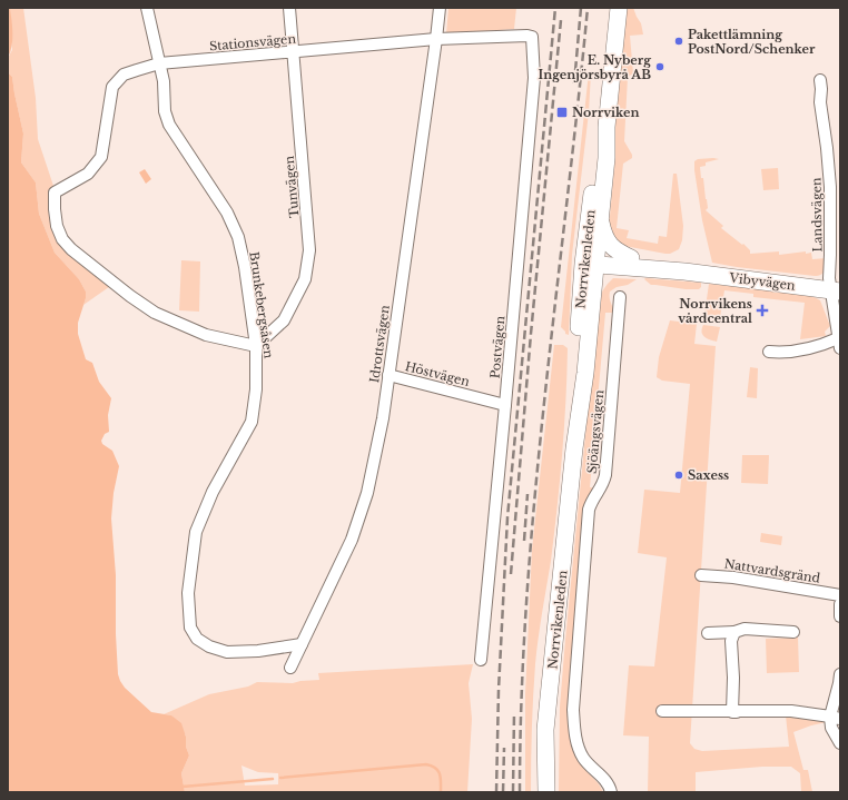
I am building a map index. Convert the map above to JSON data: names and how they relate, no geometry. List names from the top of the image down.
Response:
{
  "streets": {
    "main road": ["Norrvikenleden", "Vibyvägen"],
    "street": [
      "Stationsvägen",
      "Tunvägen",
      "Landsvägen",
      "Brunkebergsåsen",
      "Idrottsvägen",
      "Postvägen",
      "Höstvägen",
      "Sjöängsvägen",
      "Nattvardsgränd"
    ]
  },
  "crossings": [
    ["Stationsvägen", "Tunvägen"],
    ["Stationsvägen", "Brunkebergsåsen"],
    ["Stationsvägen", "Idrottsvägen"],
    ["Stationsvägen", "Postvägen"],
    ["Tunvägen", "Brunkebergsåsen"],
    ["Landsvägen", "Vibyvägen"],
    ["Norrvikenleden", "Vibyvägen"],
    ["Brunkebergsåsen", "Idrottsvägen"],
    ["Idrottsvägen", "Höstvägen"],
    ["Postvägen", "Höstvägen"]
  ],
  "places": {
    "other": ["Pakettlämning PostNord/Schenker", "E. Nyberg Ingenjörsbyrå AB", "Saxess"],
    "transit": ["Norrviken"],
    "health": ["Norrvikens vårdcentral"]
  }
}
